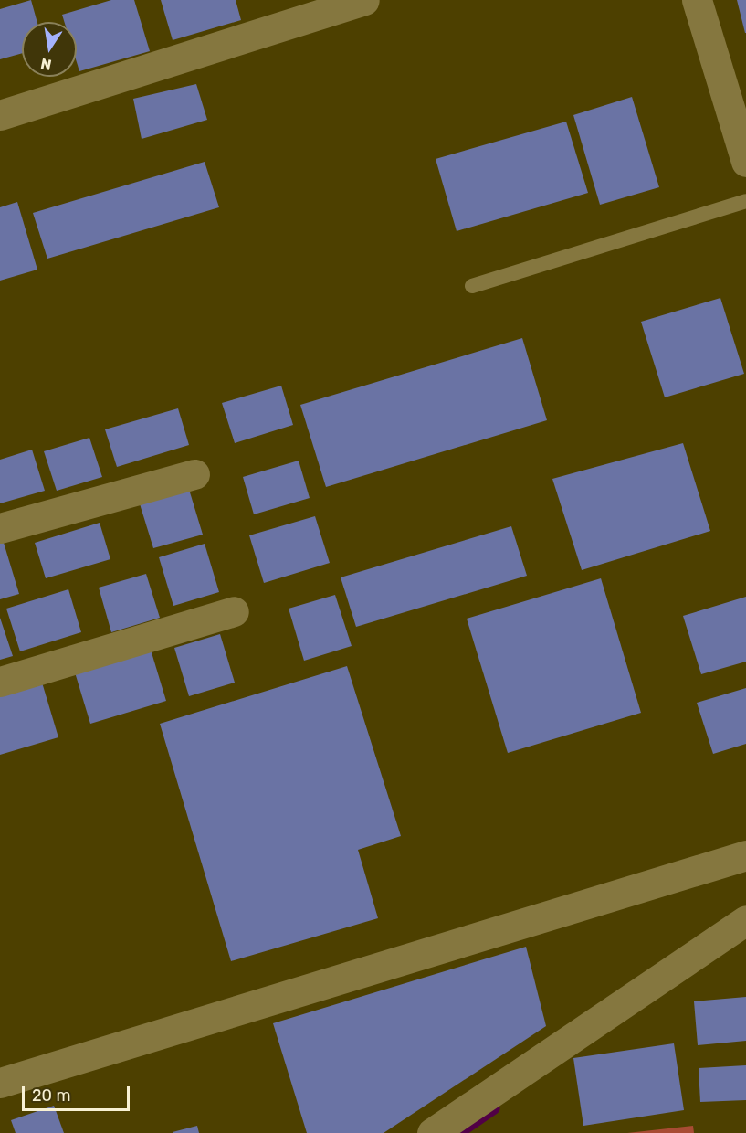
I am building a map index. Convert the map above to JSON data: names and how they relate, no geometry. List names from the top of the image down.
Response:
{
  "scale_bar": "20 m",
  "north": "bottom"
}
